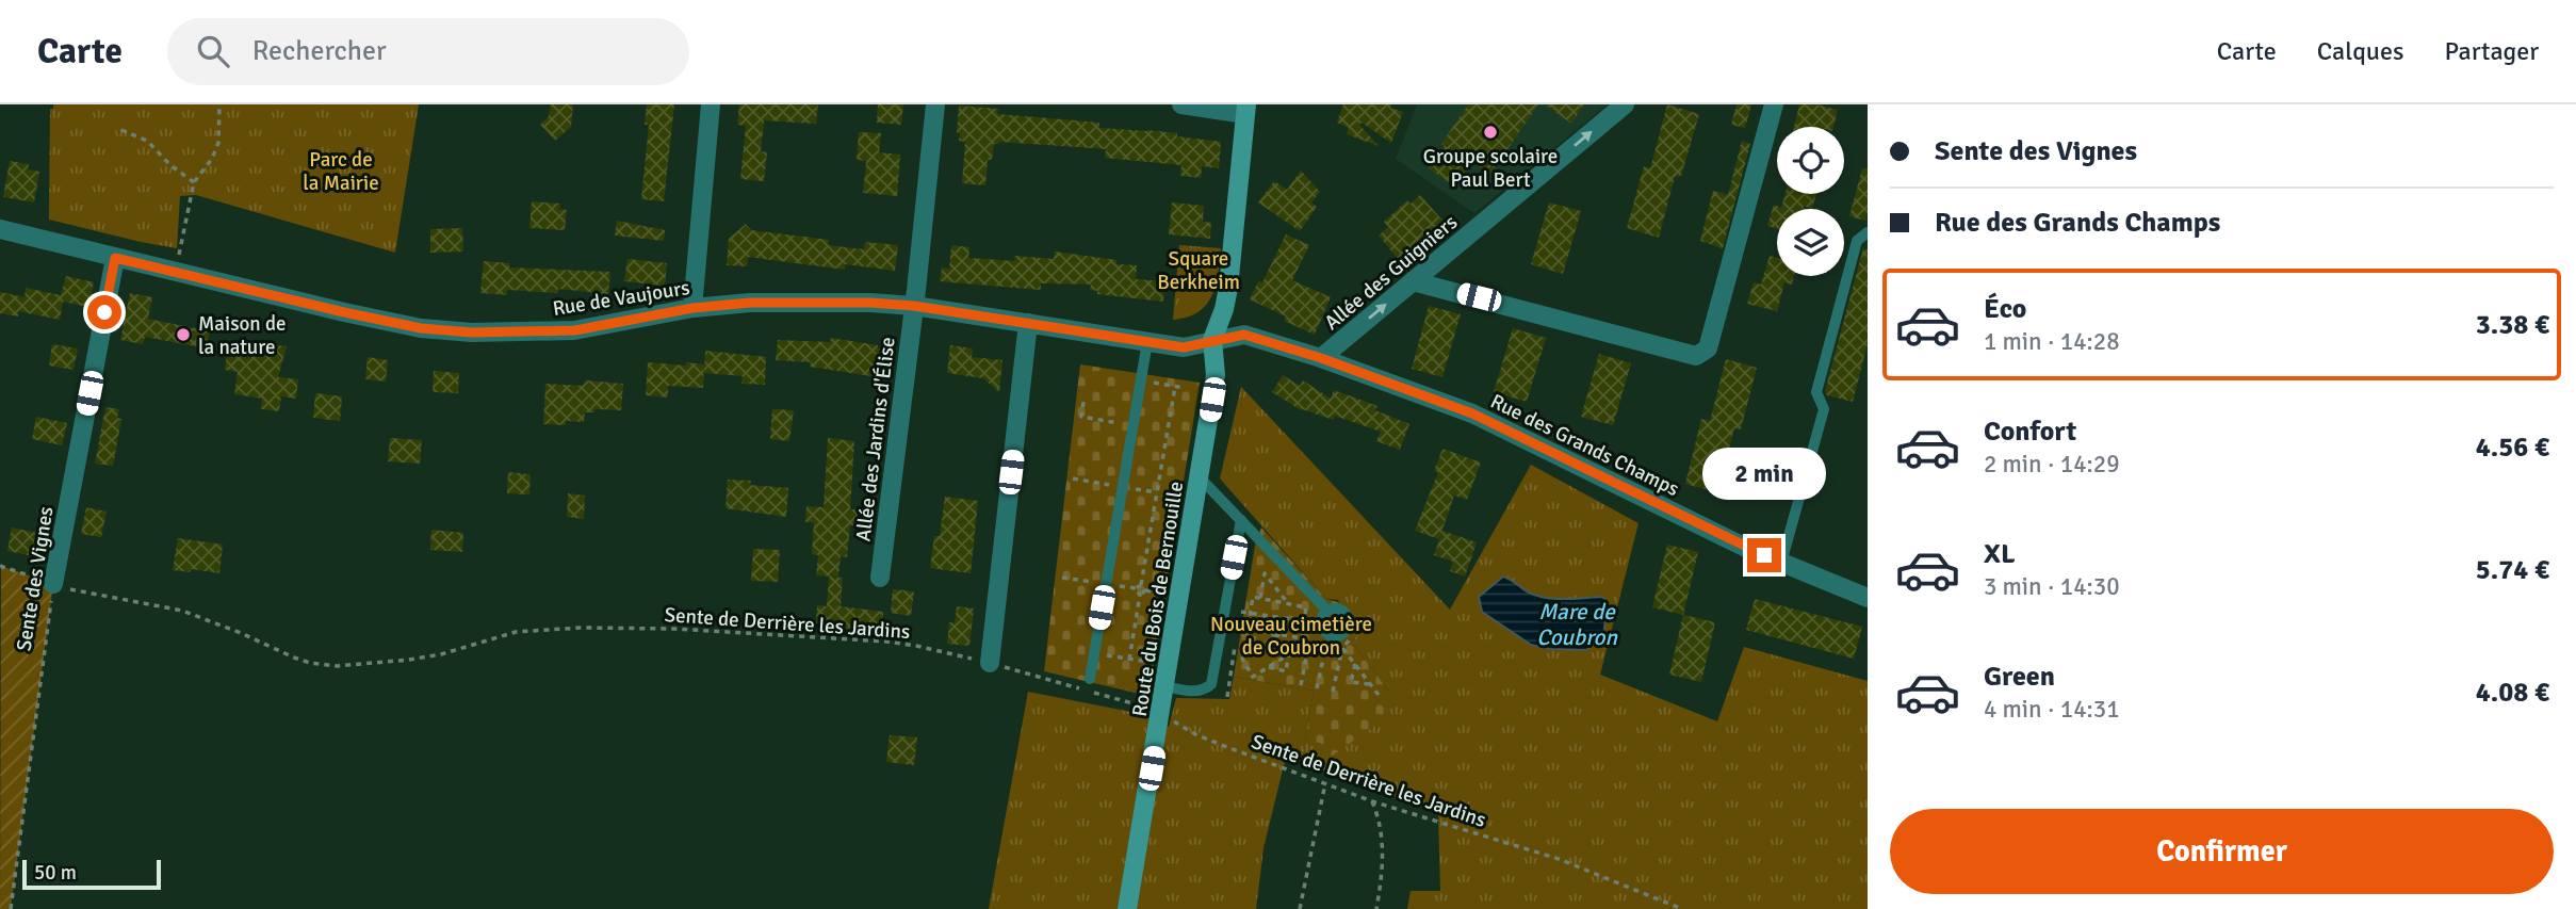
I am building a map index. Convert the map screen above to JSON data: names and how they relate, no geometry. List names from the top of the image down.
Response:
{
  "streets": {
    "street": [
      "Allée des Guigniers",
      "Rue de Vaujours",
      "Allée des Jardins d'Élise",
      "Rue des Grands Champs",
      "Sente des Vignes",
      "Route du Bois de Bernouille"
    ],
    "path": ["Sente de Derrière les Jardins"]
  },
  "crossings": [
    ["Allée des Guigniers", "Rue des Grands Champs"],
    ["Rue de Vaujours", "Allée des Jardins d'Élise"],
    ["Rue de Vaujours", "Rue des Grands Champs"],
    ["Rue de Vaujours", "Sente des Vignes"],
    ["Rue de Vaujours", "Route du Bois de Bernouille"],
    ["Rue des Grands Champs", "Route du Bois de Bernouille"],
    ["Sente des Vignes", "Sente de Derrière les Jardins"],
    ["Route du Bois de Bernouille", "Sente de Derrière les Jardins"]
  ],
  "one_way": ["Allée des Guigniers"],
  "water": ["Mare de Coubron"],
  "parks": ["Parc de la Mairie", "Square Berkheim", "Nouveau cimetière de Coubron"],
  "places": ["Groupe scolaire Paul Bert", "Maison de la nature"],
  "scale_bar": "50 m",
  "page": {
    "header": "Carte",
    "search": "Rechercher",
    "nav": ["Carte", "Calques", "Partager"],
    "banner": ["Sente des Vignes", "Rue des Grands Champs"],
    "list": [
      {
        "name": "Éco",
        "note": "1 min · 14:28",
        "value": "3.38 €"
      },
      {
        "name": "Confort",
        "note": "2 min · 14:29",
        "value": "4.56 €"
      },
      {
        "name": "XL",
        "note": "3 min · 14:30",
        "value": "5.74 €"
      },
      {
        "name": "Green",
        "note": "4 min · 14:31",
        "value": "4.08 €"
      }
    ],
    "bubble": "2 min",
    "buttons": "Confirmer",
    "scale": "50 m"
  }
}
